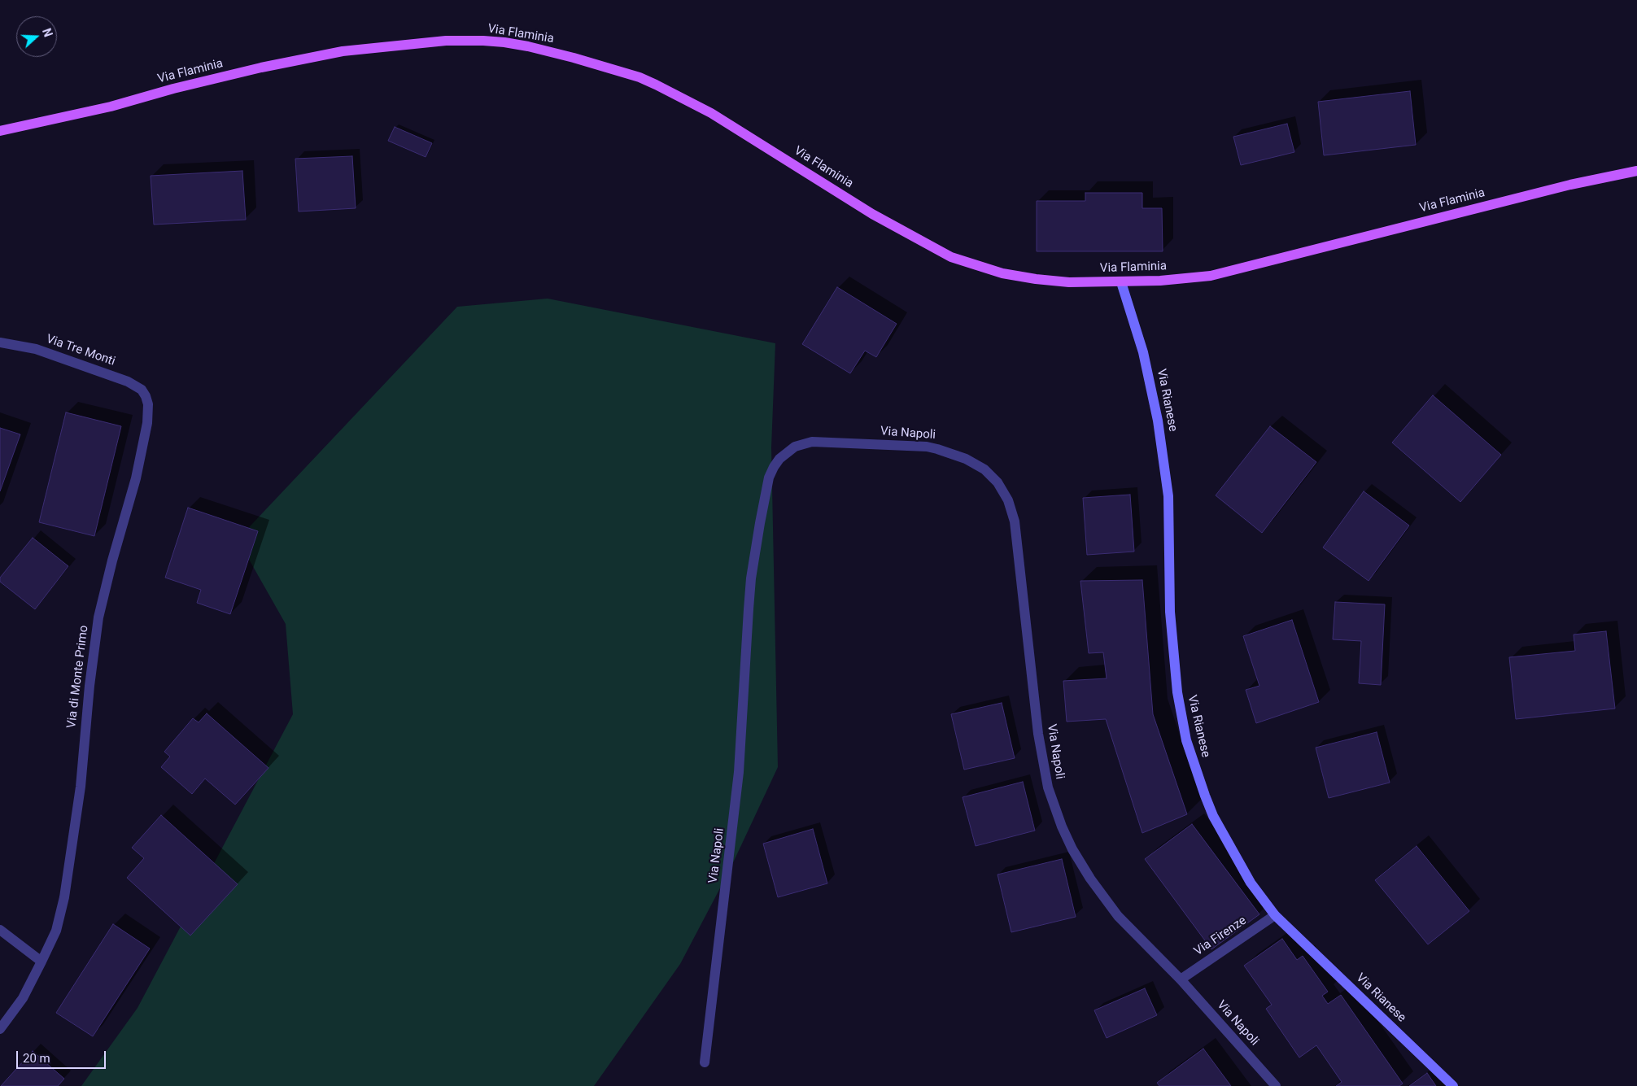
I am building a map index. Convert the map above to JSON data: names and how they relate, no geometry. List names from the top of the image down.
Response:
{
  "streets": {
    "main road": ["Via Flaminia", "Via Rianese"],
    "street": [
      "Via Tre Monti",
      "Via Napoli",
      "Via di Monte Primo",
      "Via Firenze"
    ]
  },
  "crossings": [
    ["Via Flaminia", "Via Rianese"],
    ["Via Tre Monti", "Via di Monte Primo"],
    ["Via Rianese", "Via Firenze"],
    ["Via Napoli", "Via Firenze"]
  ],
  "scale_bar": "20 m",
  "north": "right"
}
